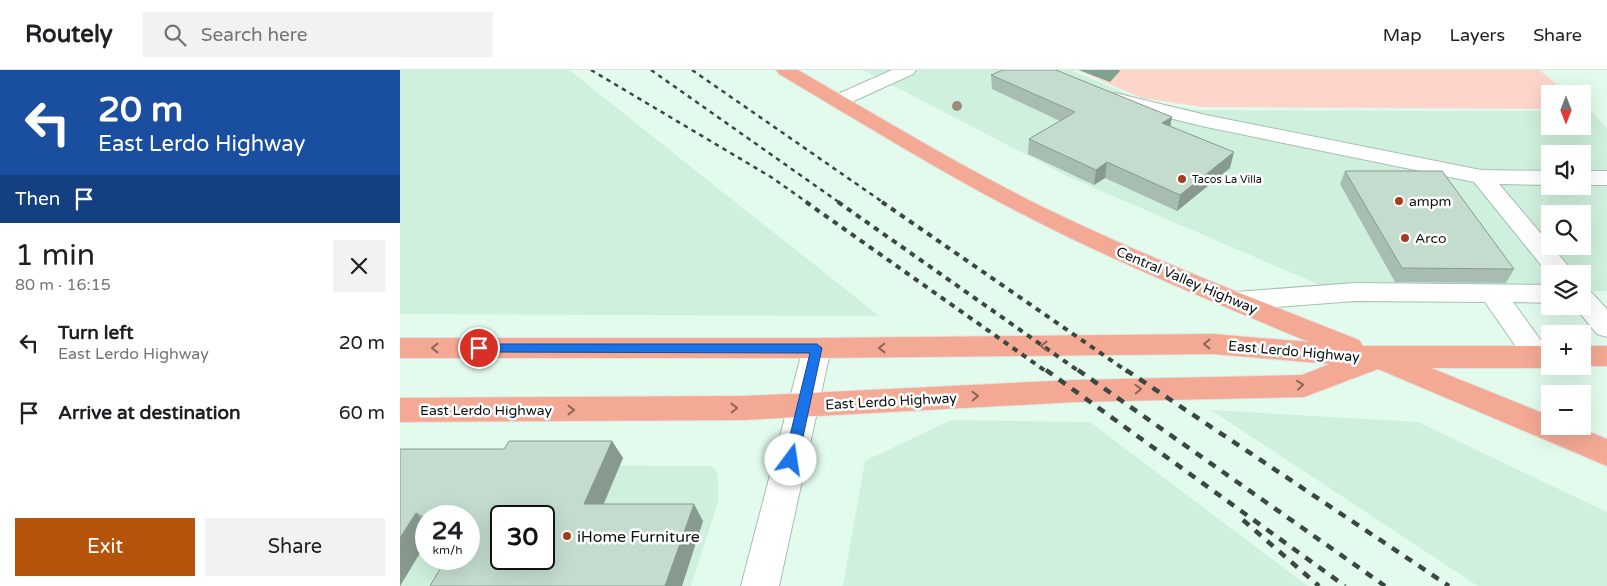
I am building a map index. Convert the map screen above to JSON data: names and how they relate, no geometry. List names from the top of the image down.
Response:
{
  "streets": {
    "main road": ["Central Valley Highway", "East Lerdo Highway"]
  },
  "crossings": [
    ["Central Valley Highway", "East Lerdo Highway"]
  ],
  "places": [
    "Tacos La Villa",
    "ampm",
    "Arco",
    "iHome Furniture"
  ],
  "north": "bottom",
  "page": {
    "header": "Routely",
    "search": "Search here",
    "nav": ["Map", "Layers", "Share"],
    "turn": ["20 m", "East Lerdo Highway"],
    "map_buttons": ["+", "−"],
    "then": "Then",
    "heading": ["1 min", "80 m · 16:15"],
    "list": [
      {
        "name": "Turn left",
        "note": "East Lerdo Highway",
        "value": "20 m"
      },
      {
        "name": "Arrive at destination",
        "value": "60 m"
      }
    ],
    "speed": "24 km/h",
    "limit": "30",
    "buttons": ["Exit", "Share"]
  }
}
